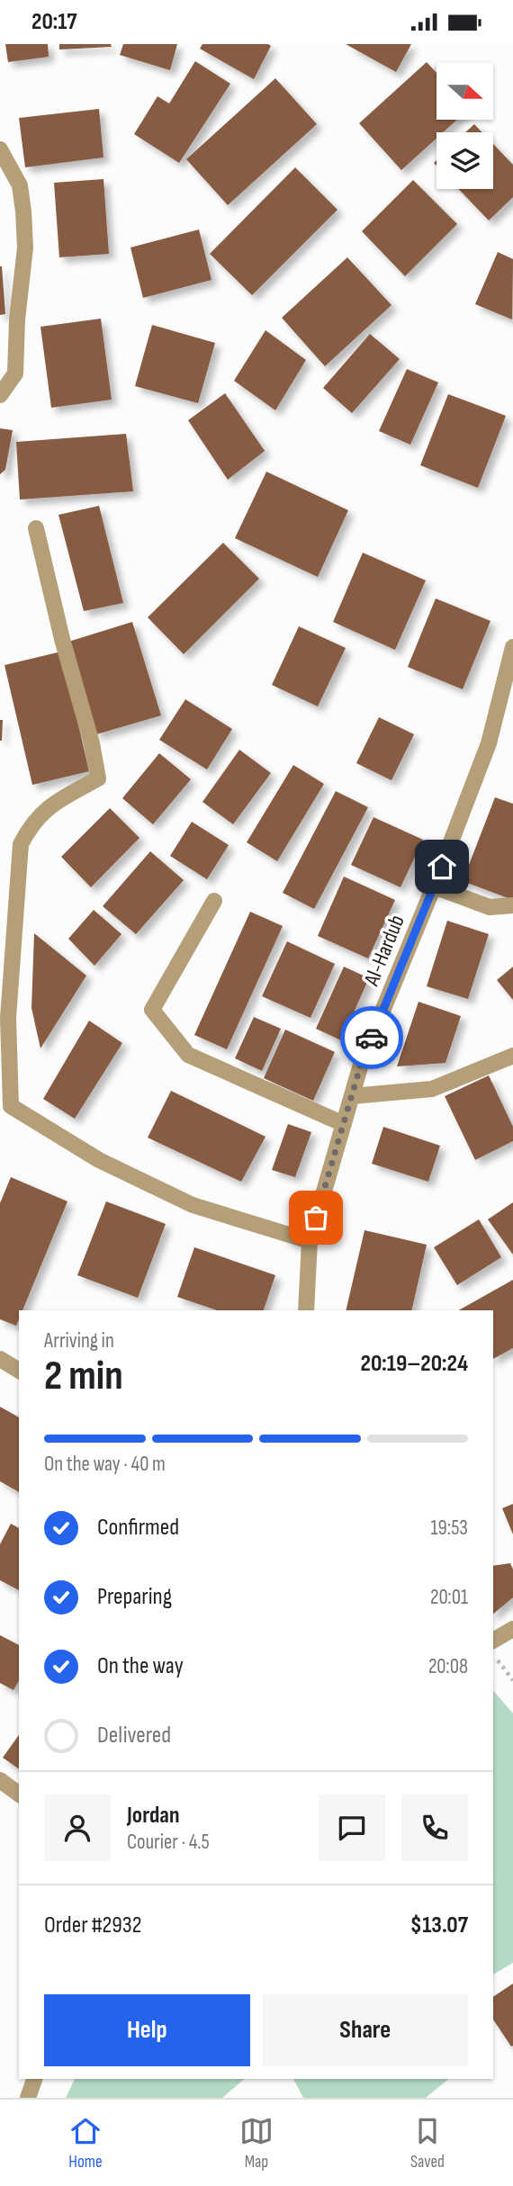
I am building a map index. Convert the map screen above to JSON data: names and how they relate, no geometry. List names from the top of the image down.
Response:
{
  "streets": {
    "street": ["Al-Hardub"]
  },
  "north": "right",
  "page": {
    "status": "20:17",
    "heading": ["2 min", "Arriving in", "20:19–20:24"],
    "panel": [
      "Jordan",
      "Courier · 4.5",
      "Order #2932",
      "$13.07"
    ],
    "bar": "On the way · 40 m",
    "list": [
      ["Confirmed", "19:53"],
      ["Preparing", "20:01"],
      ["On the way", "20:08"],
      "Delivered"
    ],
    "buttons": ["Help", "Share"],
    "tabs": ["Home", "Map", "Saved"]
  }
}
